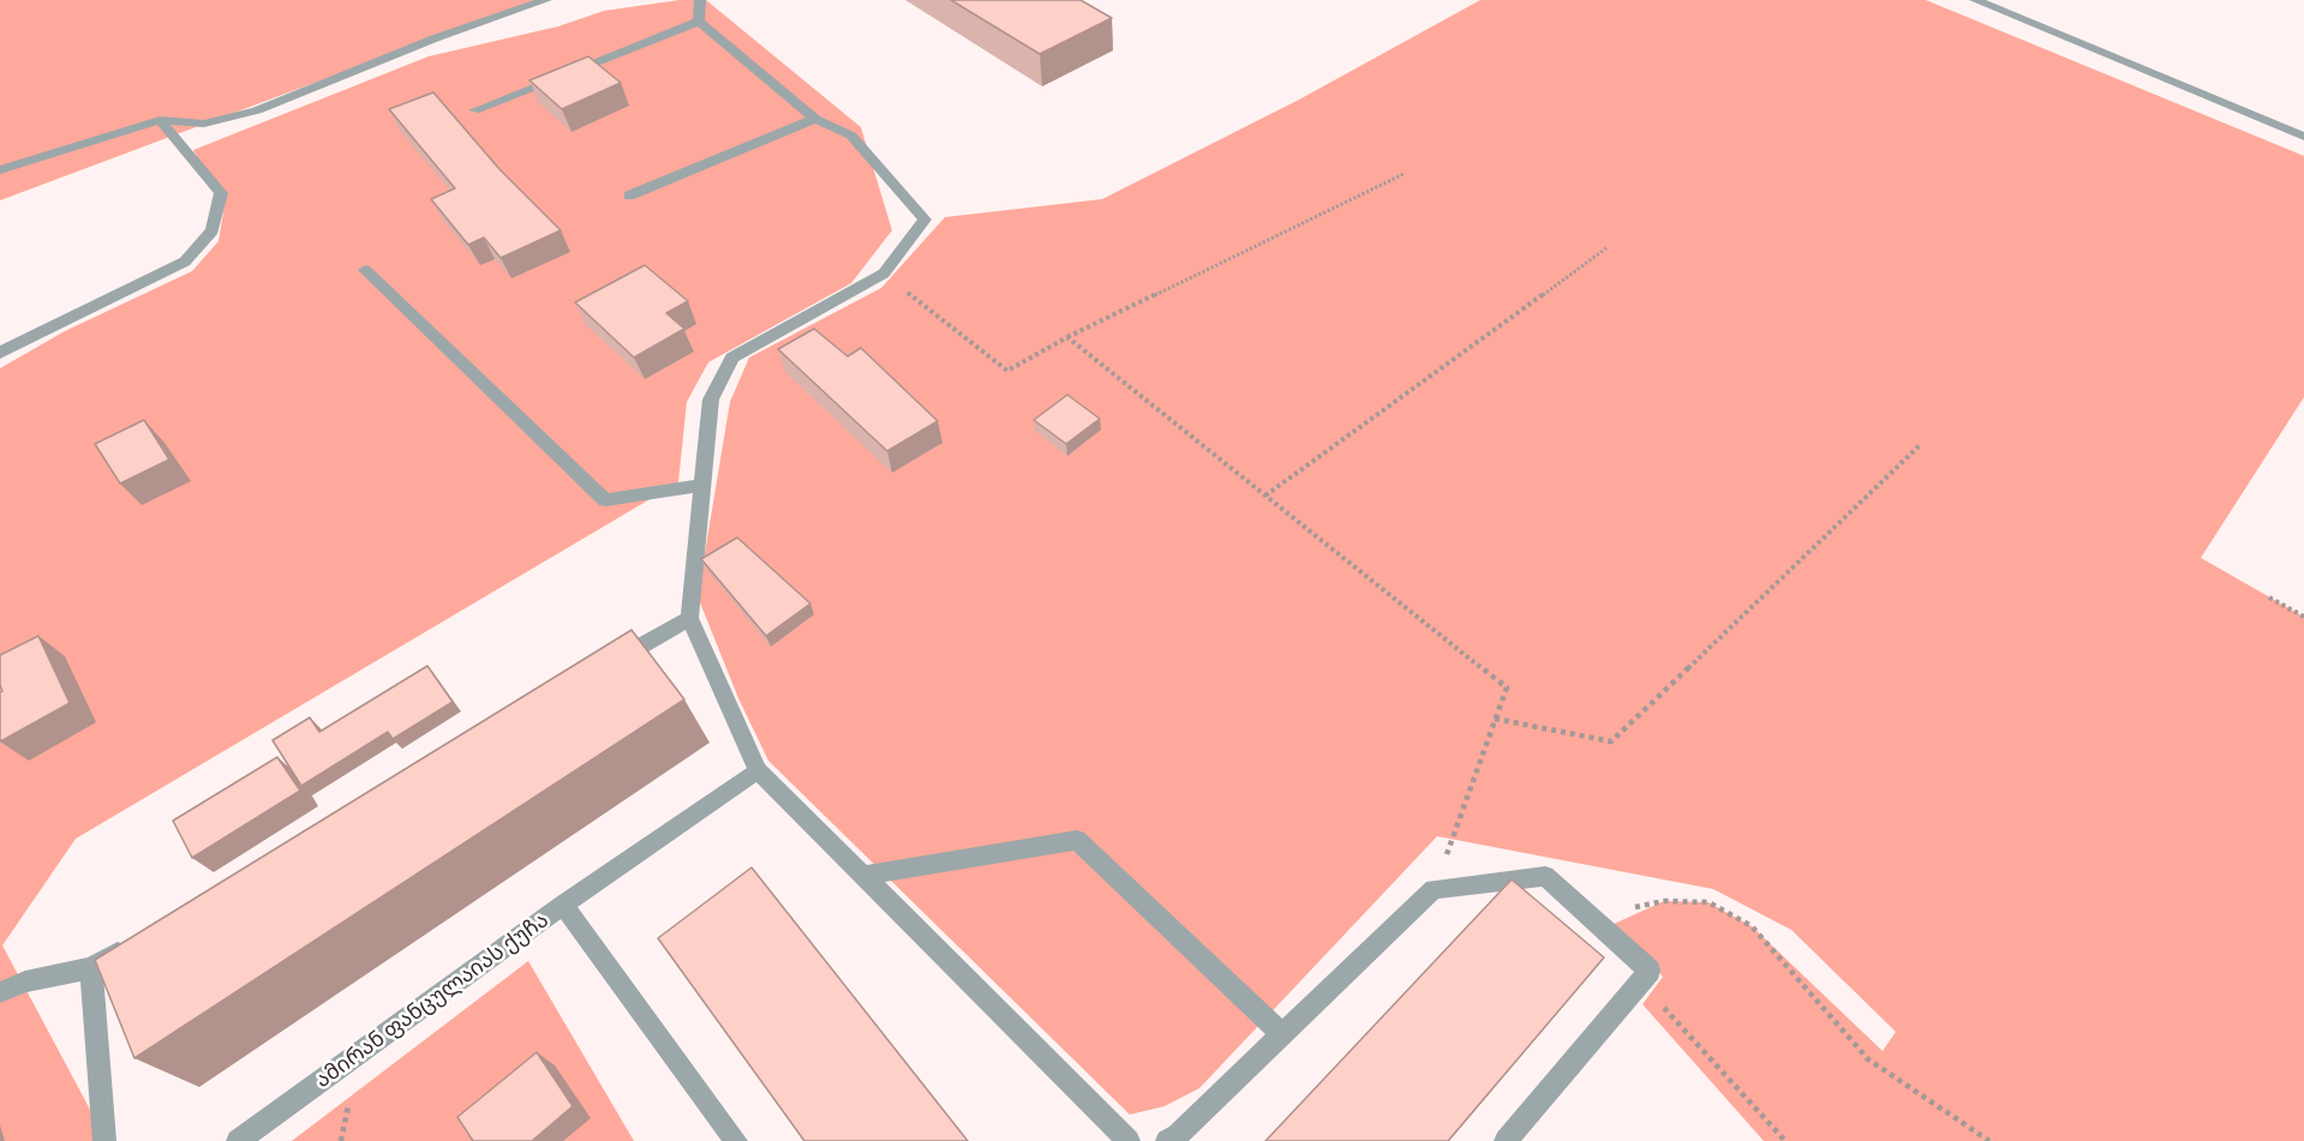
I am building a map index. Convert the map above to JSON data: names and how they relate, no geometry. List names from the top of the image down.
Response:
{
  "streets": {
    "street": ["ამირან ფანცულაიას ქუჩა"]
  }
}
